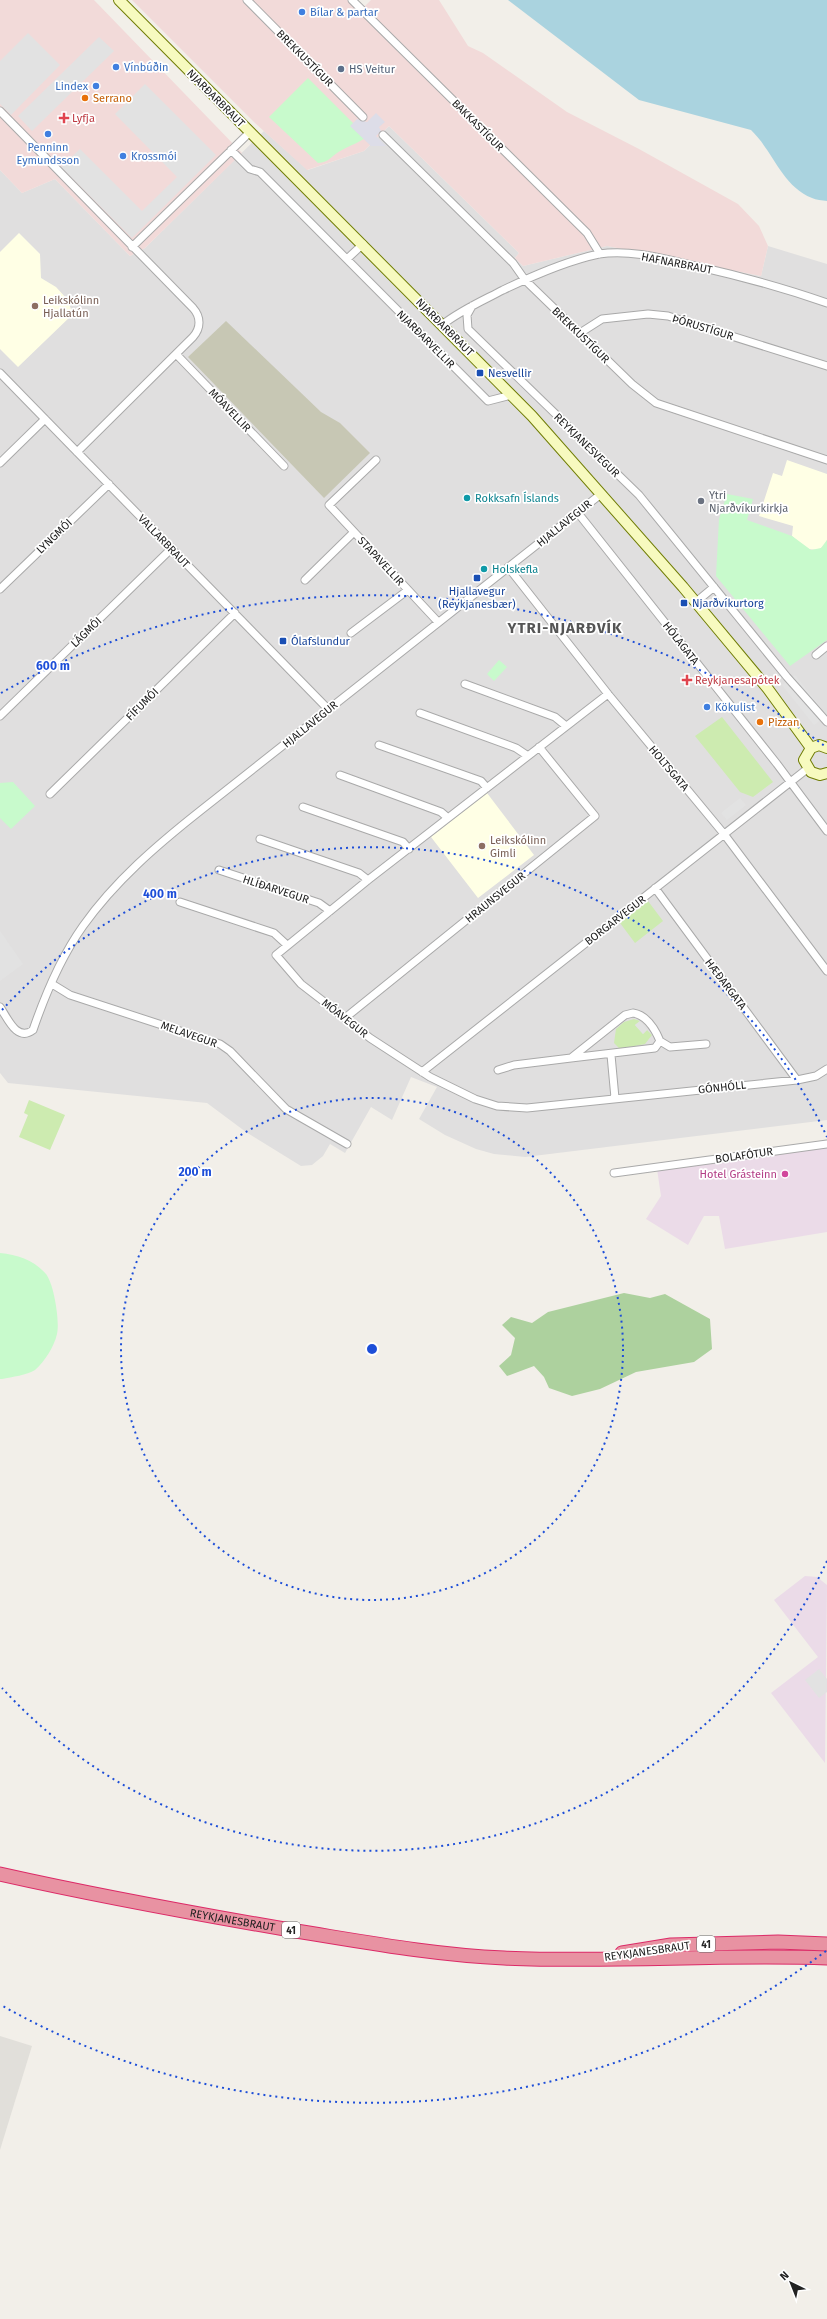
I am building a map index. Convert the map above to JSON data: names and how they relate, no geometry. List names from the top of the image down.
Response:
{
  "streets": {
    "highway": ["REYKJANESBRAUT", "41"],
    "main road": ["NJARÐARBRAUT"],
    "street": [
      "BREKKUSTÍGUR",
      "BAKKASTÍGUR",
      "HAFNARBRAUT",
      "ÞÓRUSTÍGUR",
      "NJARÐARVELLIR",
      "MÓAVELLIR",
      "REYKJANESVEGUR",
      "HJALLAVEGUR",
      "LYNGMÓI",
      "VALLARBRAUT",
      "STAPAVELLIR",
      "LÁGMÓI",
      "HÓLAGATA",
      "FÍFUMÓI",
      "HOLTSGATA",
      "HLÍÐARVEGUR",
      "HRAUNSVEGUR",
      "BORGARVEGUR",
      "HÆÐARGATA",
      "MÓAVEGUR",
      "MELAVEGUR",
      "GÓNHÓLL",
      "BOLAFÓTUR"
    ]
  },
  "crossings": [
    ["BREKKUSTÍGUR", "HAFNARBRAUT"],
    ["BREKKUSTÍGUR", "ÞÓRUSTÍGUR"],
    ["NJARÐARBRAUT", "HAFNARBRAUT"],
    ["NJARÐARBRAUT", "NJARÐARVELLIR"],
    ["NJARÐARBRAUT", "HJALLAVEGUR"],
    ["BAKKASTÍGUR", "HAFNARBRAUT"],
    ["HAFNARBRAUT", "REYKJANESVEGUR"],
    ["HJALLAVEGUR", "VALLARBRAUT"],
    ["HJALLAVEGUR", "STAPAVELLIR"],
    ["HJALLAVEGUR", "HÓLAGATA"],
    ["HJALLAVEGUR", "HOLTSGATA"],
    ["HJALLAVEGUR", "MELAVEGUR"],
    ["LYNGMÓI", "VALLARBRAUT"],
    ["VALLARBRAUT", "LÁGMÓI"],
    ["VALLARBRAUT", "FÍFUMÓI"],
    ["HÓLAGATA", "BORGARVEGUR"],
    ["HOLTSGATA", "BORGARVEGUR"],
    ["HRAUNSVEGUR", "MÓAVEGUR"],
    ["BORGARVEGUR", "HÆÐARGATA"],
    ["BORGARVEGUR", "MÓAVEGUR"],
    ["BORGARVEGUR", "GÓNHÓLL"],
    ["HÆÐARGATA", "GÓNHÓLL"],
    ["MÓAVEGUR", "GÓNHÓLL"]
  ],
  "districts": ["YTRI-NJARÐVÍK"],
  "places": {
    "other": [
      "Bílar & partar",
      "Vínbúðin",
      "HS Veitur",
      "Lindex",
      "Serrano",
      "Penninn Eymundsson",
      "Krossmói",
      "Leikskólinn Hjallatún",
      "Rokksafn Íslands",
      "Ytri Njarðvíkurkirkja",
      "Holskefla",
      "Kökulist",
      "Pizzan",
      "Leikskólinn Gimli",
      "Hotel Grásteinn"
    ],
    "health": ["Lyfja", "Reykjanesapótek"],
    "transit": [
      "Nesvellir",
      "Hjallavegur (Reykjanesbær)",
      "Njarðvíkurtorg",
      "Ólafslundur"
    ]
  },
  "north": "top left",
  "rings": ["600 m", "400 m", "200 m"]
}
